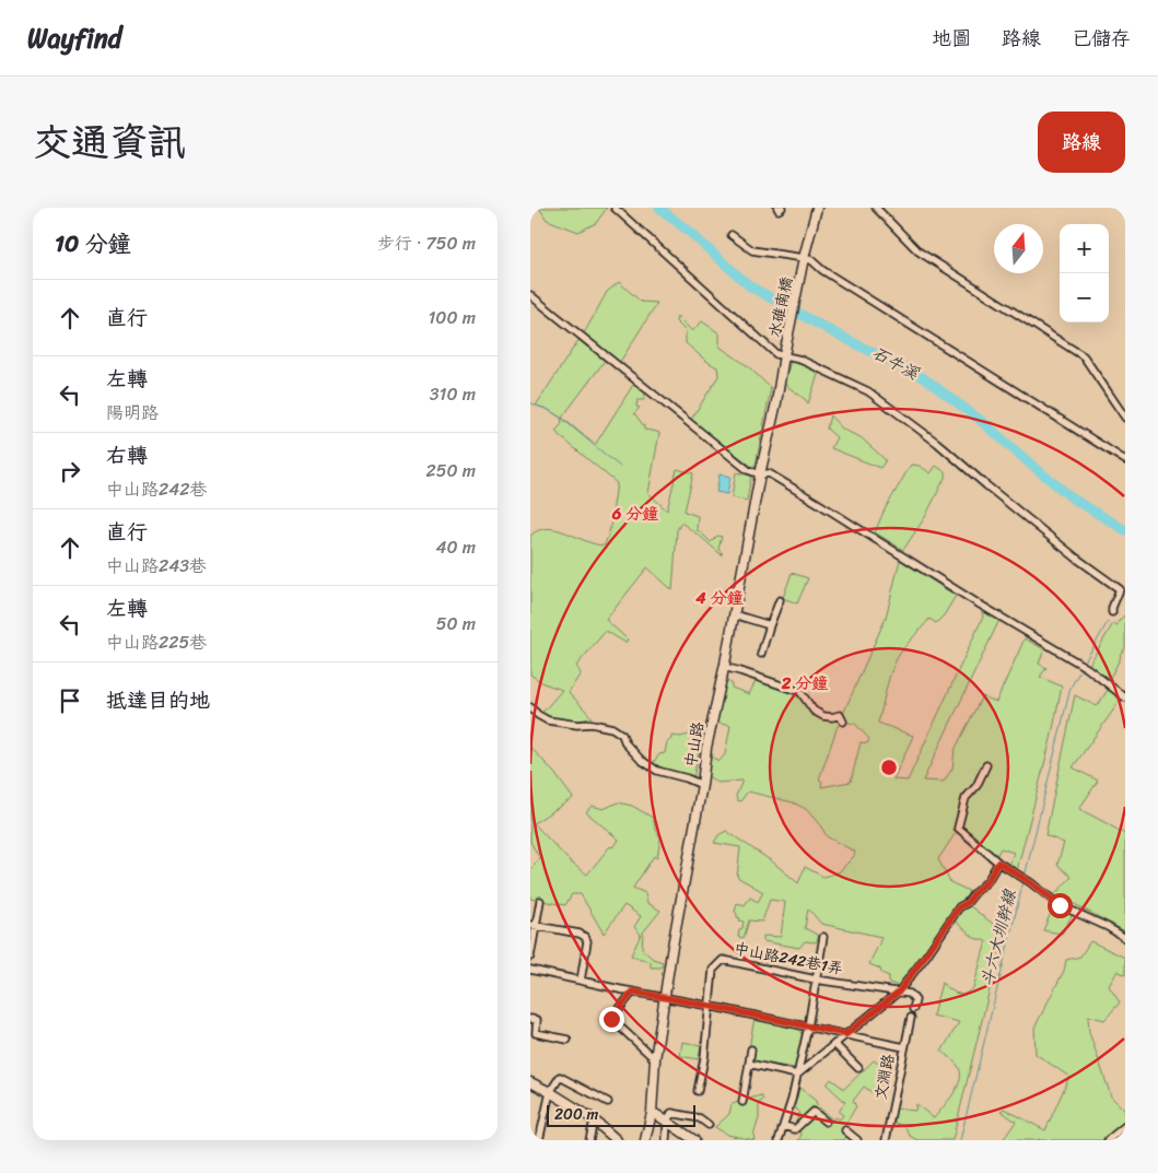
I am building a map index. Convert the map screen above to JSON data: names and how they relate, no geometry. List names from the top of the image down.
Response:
{
  "streets": {
    "main road": ["水碓南橋", "中山路"],
    "street": ["中山路242巷1弄", "文淵路"]
  },
  "crossings": [
    ["水碓南橋", "中山路"]
  ],
  "water": ["石牛溪", "斗六大圳幹線"],
  "scale_bar": "200 m",
  "north": "top",
  "page": {
    "header": "Wayfind",
    "nav": ["地圖", "路線", "已儲存"],
    "title": "交通資訊",
    "buttons": "路線",
    "heading": ["10 分鐘", "步行 · 750 m"],
    "map_buttons": ["+", "−"],
    "list": [
      ["直行", "100 m"],
      ["左轉", "陽明路", "310 m"],
      ["右轉", "中山路242巷", "250 m"],
      ["直行", "中山路243巷", "40 m"],
      ["左轉", "中山路225巷", "50 m"],
      "抵達目的地"
    ],
    "scale": "200 m"
  },
  "rings": ["6 分鐘", "4 分鐘", "2 分鐘"]
}
